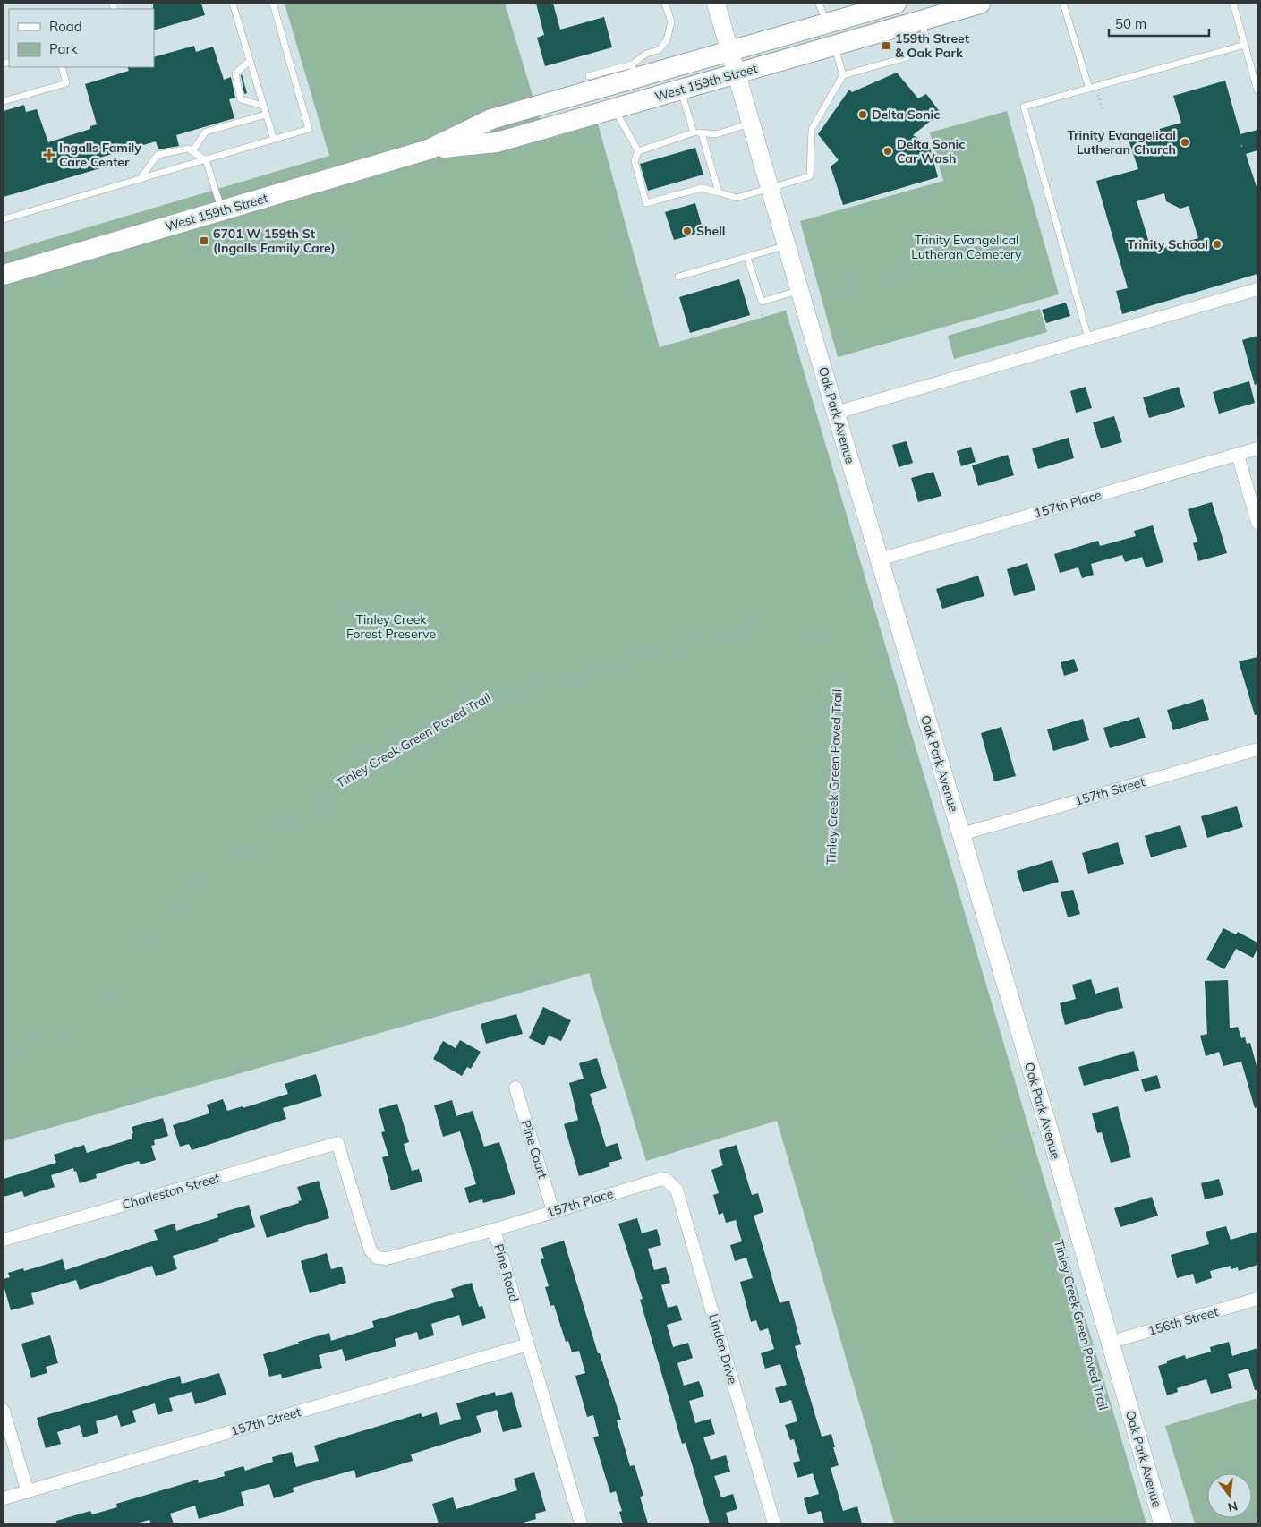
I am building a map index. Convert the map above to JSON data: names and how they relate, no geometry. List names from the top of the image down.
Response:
{
  "streets": {
    "main road": ["West 159th Street"],
    "street": [
      "Oak Park Avenue",
      "157th Place",
      "157th Street",
      "Pine Court",
      "Charleston Street",
      "Pine Road",
      "156th Street",
      "Linden Drive"
    ],
    "path": ["Tinley Creek Green Paved Trail"]
  },
  "crossings": [
    ["West 159th Street", "Oak Park Avenue"],
    ["Oak Park Avenue", "157th Place"],
    ["Oak Park Avenue", "157th Street"],
    ["Oak Park Avenue", "156th Street"],
    ["157th Place", "Pine Court"],
    ["157th Place", "Pine Road"],
    ["157th Place", "Linden Drive"],
    ["157th Street", "Pine Road"],
    ["Charleston Street", "Pine Road"]
  ],
  "parks": ["Trinity Evangelical Lutheran Cemetery", "Tinley Creek Forest Preserve"],
  "places": {
    "transit": ["159th Street & Oak Park", "6701 W 159th St (Ingalls Family Care)"],
    "other": [
      "Delta Sonic",
      "Trinity Evangelical Lutheran Church",
      "Delta Sonic Car Wash",
      "Shell",
      "Trinity School"
    ],
    "health": ["Ingalls Family Care Center"]
  },
  "legend": ["Road", "Park"],
  "scale_bar": "50 m",
  "north": "bottom"
}
